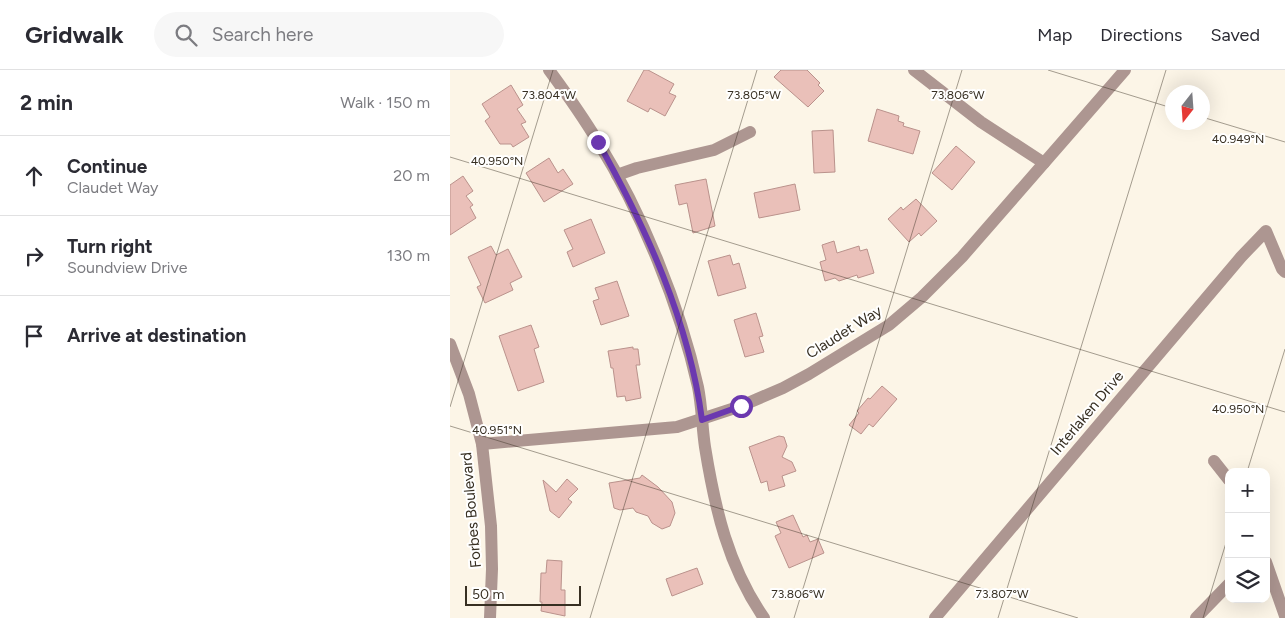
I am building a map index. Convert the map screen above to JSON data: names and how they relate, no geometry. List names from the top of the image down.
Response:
{
  "streets": {
    "street": ["Claudet Way", "Interlaken Drive", "Forbes Boulevard"]
  },
  "crossings": [
    ["Claudet Way", "Forbes Boulevard"]
  ],
  "scale_bar": "50 m",
  "north": "bottom",
  "page": {
    "header": "Gridwalk",
    "search": "Search here",
    "nav": ["Map", "Directions", "Saved"],
    "heading": ["2 min", "Walk · 150 m"],
    "list": [
      ["Continue", "Claudet Way", "20 m"],
      ["Turn right", "Soundview Drive", "130 m"],
      "Arrive at destination"
    ],
    "map_buttons": ["+", "−"],
    "scale": "50 m"
  },
  "coordinates": [
    "73.804°W",
    "73.805°W",
    "73.806°W",
    "40.949°N",
    "40.950°N",
    "40.951°N",
    "73.807°W"
  ]
}
